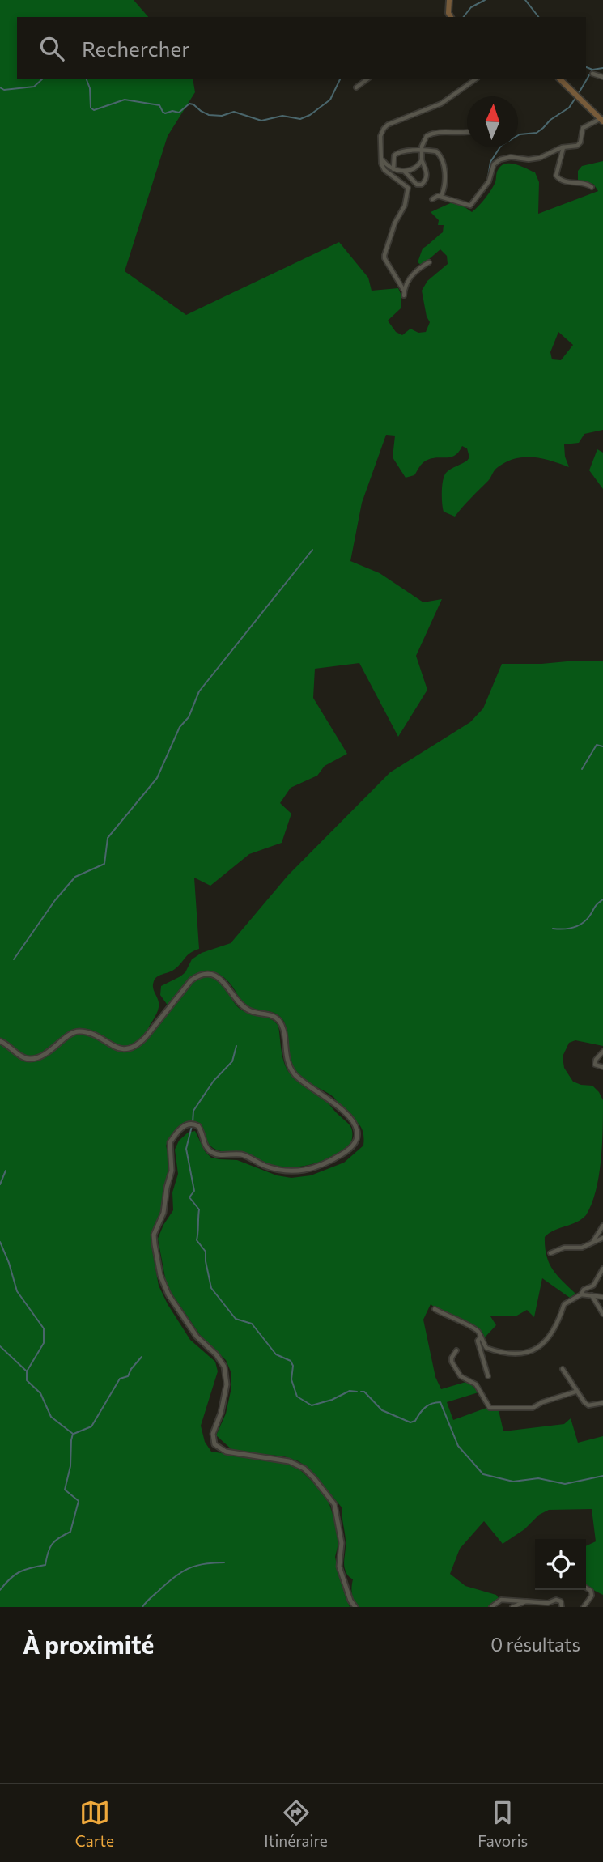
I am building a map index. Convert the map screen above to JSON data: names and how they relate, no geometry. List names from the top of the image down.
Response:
{
  "north": "top",
  "page": {
    "search": "Rechercher",
    "heading": ["À proximité", "0 résultats"],
    "nav": ["Carte", "Itinéraire", "Favoris"]
  }
}
